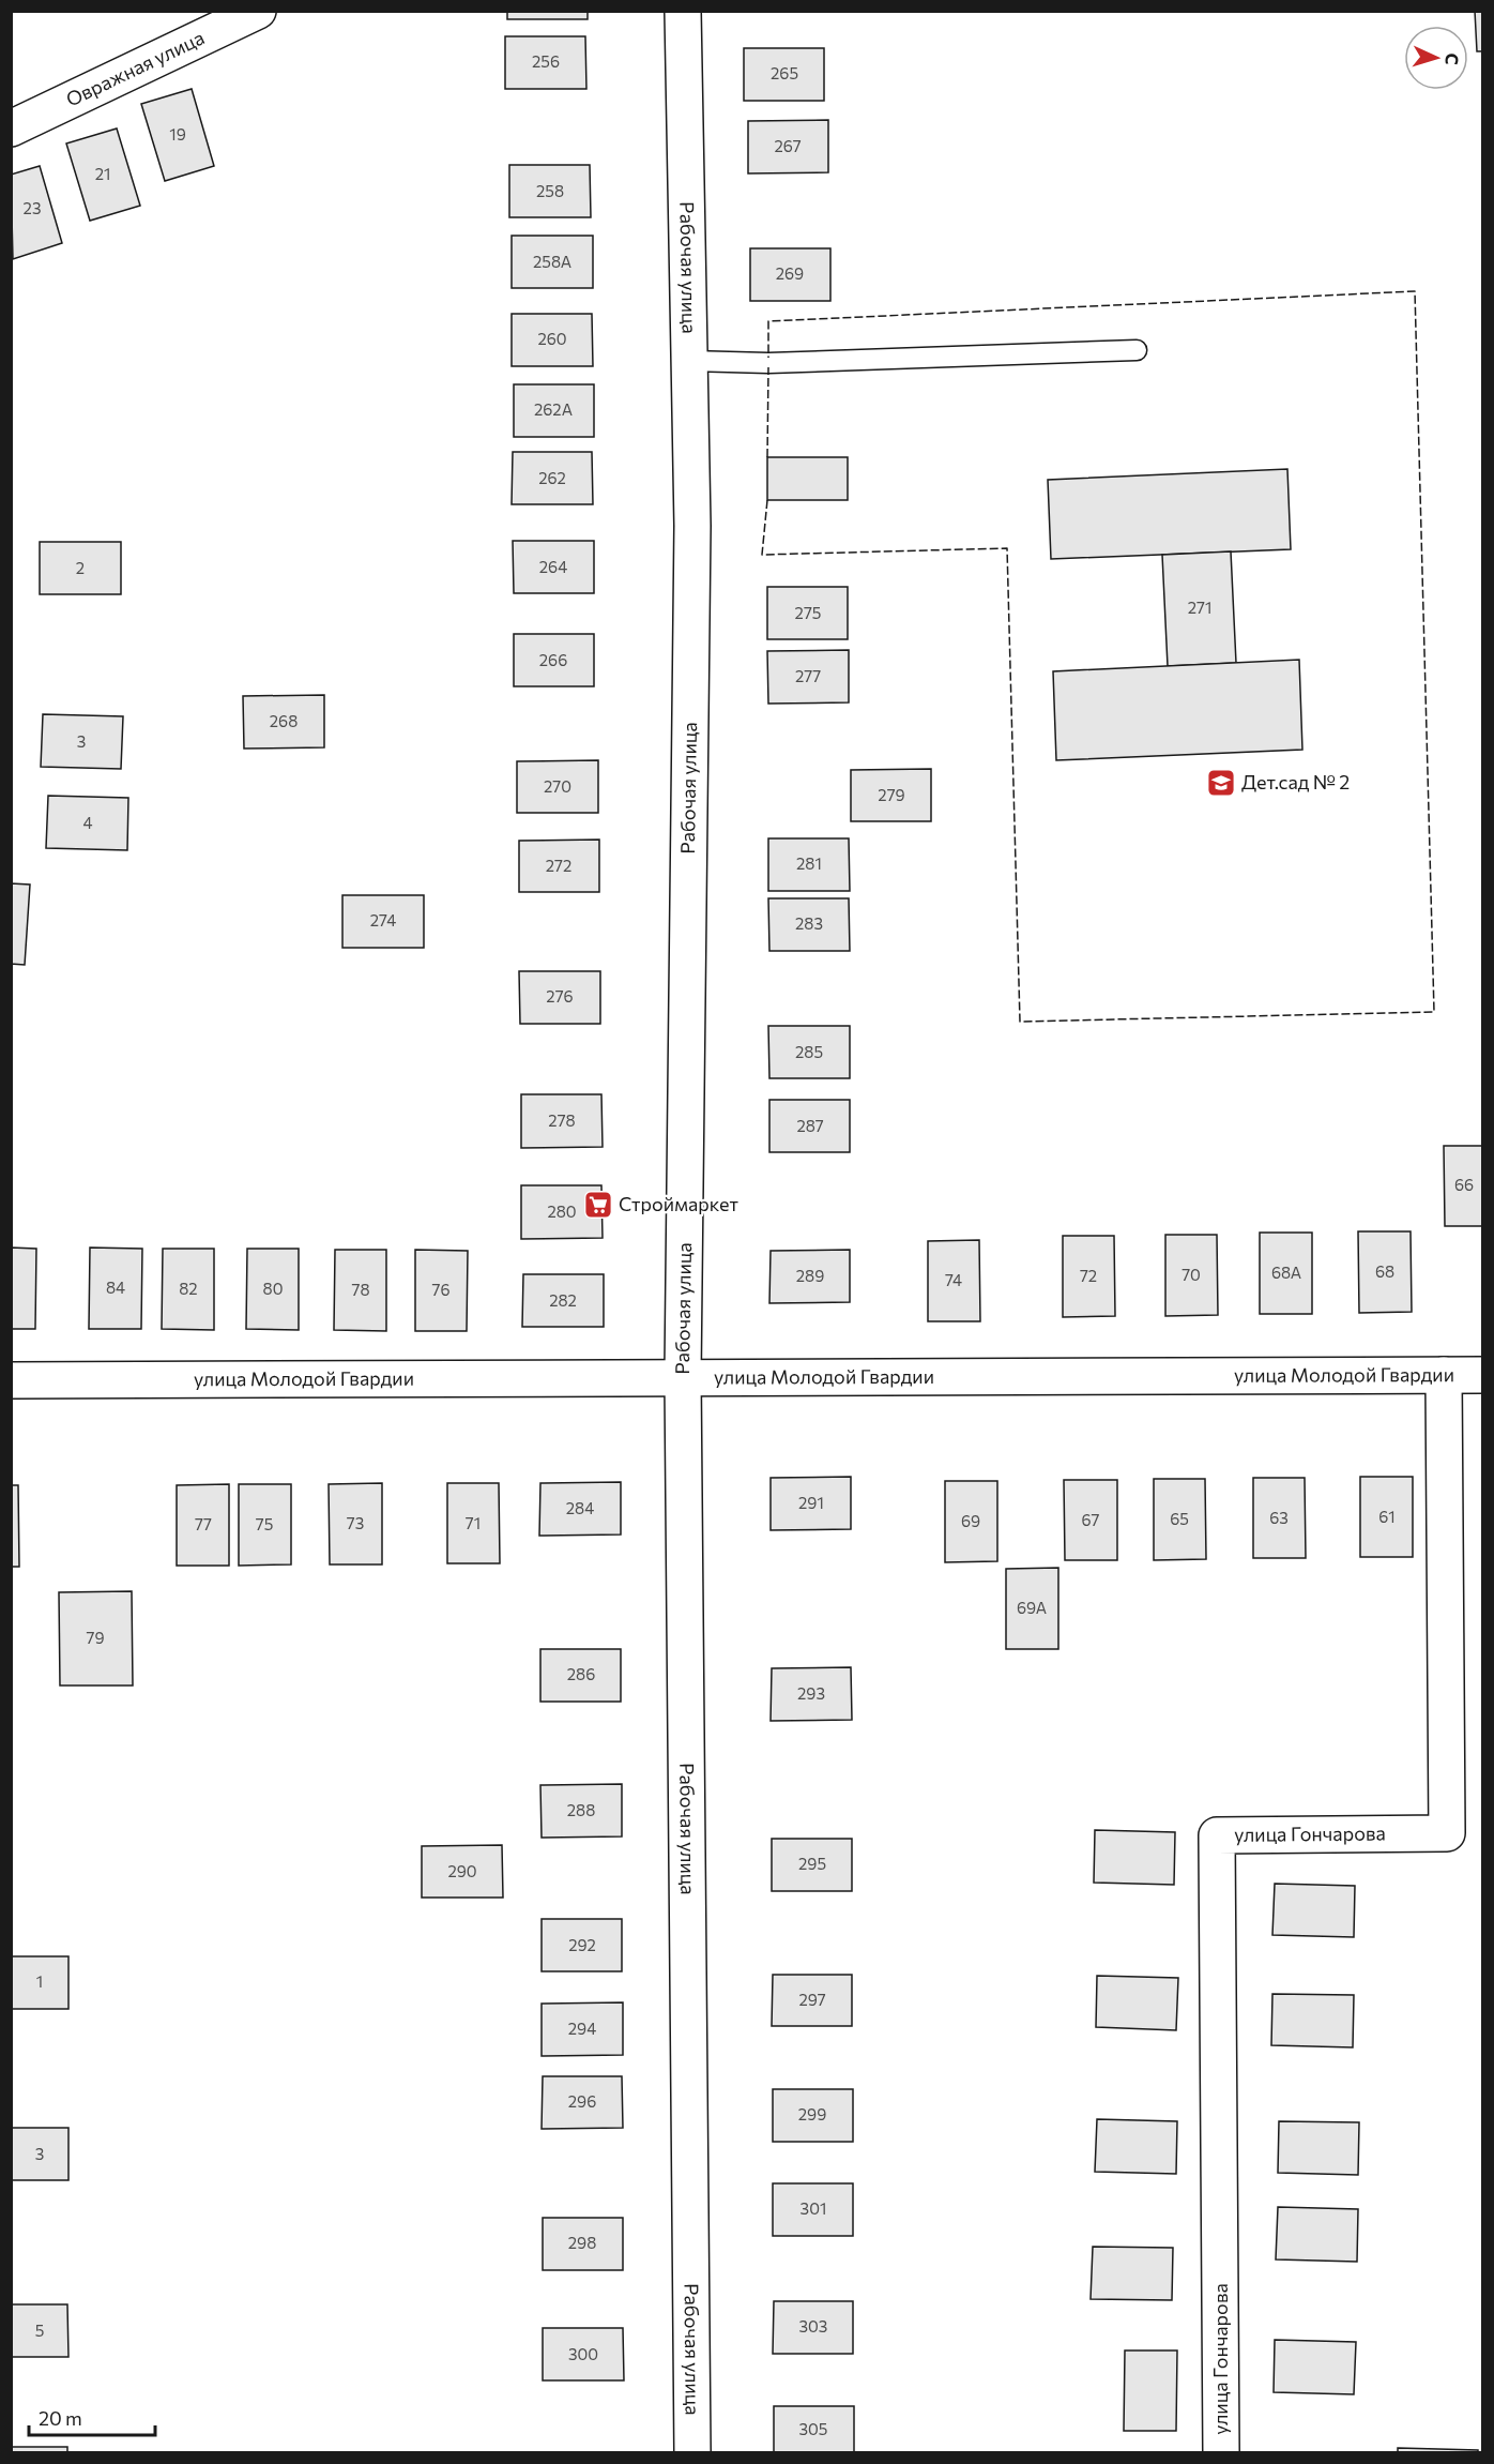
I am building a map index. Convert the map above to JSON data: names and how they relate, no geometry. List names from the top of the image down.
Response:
{
  "streets": {
    "street": [
      "Овражная улица",
      "Рабочая улица",
      "улица Молодой Гвардии",
      "улица Гончарова"
    ]
  },
  "crossings": [
    ["Рабочая улица", "улица Молодой Гвардии"],
    ["улица Молодой Гвардии", "улица Гончарова"]
  ],
  "places": {
    "school or university": ["Дет.сад № 2"],
    "supermarket": ["Строймаркет"]
  },
  "house_numbers": [
    "256",
    "265",
    "19",
    "267",
    "21",
    "258",
    "23",
    "258А",
    "269",
    "260",
    "262А",
    "262",
    "264",
    "2",
    "271",
    "275",
    "266",
    "277",
    "268",
    "3",
    "270",
    "279",
    "4",
    "281",
    "272",
    "274",
    "283",
    "276",
    "285",
    "278",
    "287",
    "66",
    "280",
    "68",
    "68А",
    "70",
    "289",
    "72",
    "74",
    "84",
    "82",
    "80",
    "78",
    "76",
    "282",
    "291",
    "284",
    "61",
    "63",
    "65",
    "67",
    "69",
    "73",
    "71",
    "77",
    "75",
    "69А",
    "79",
    "286",
    "293",
    "288",
    "295",
    "290",
    "292",
    "1",
    "297",
    "294",
    "296",
    "299",
    "3",
    "301",
    "298",
    "303",
    "5",
    "300",
    "305"
  ],
  "scale_bar": "20 m",
  "north": "right"
}
